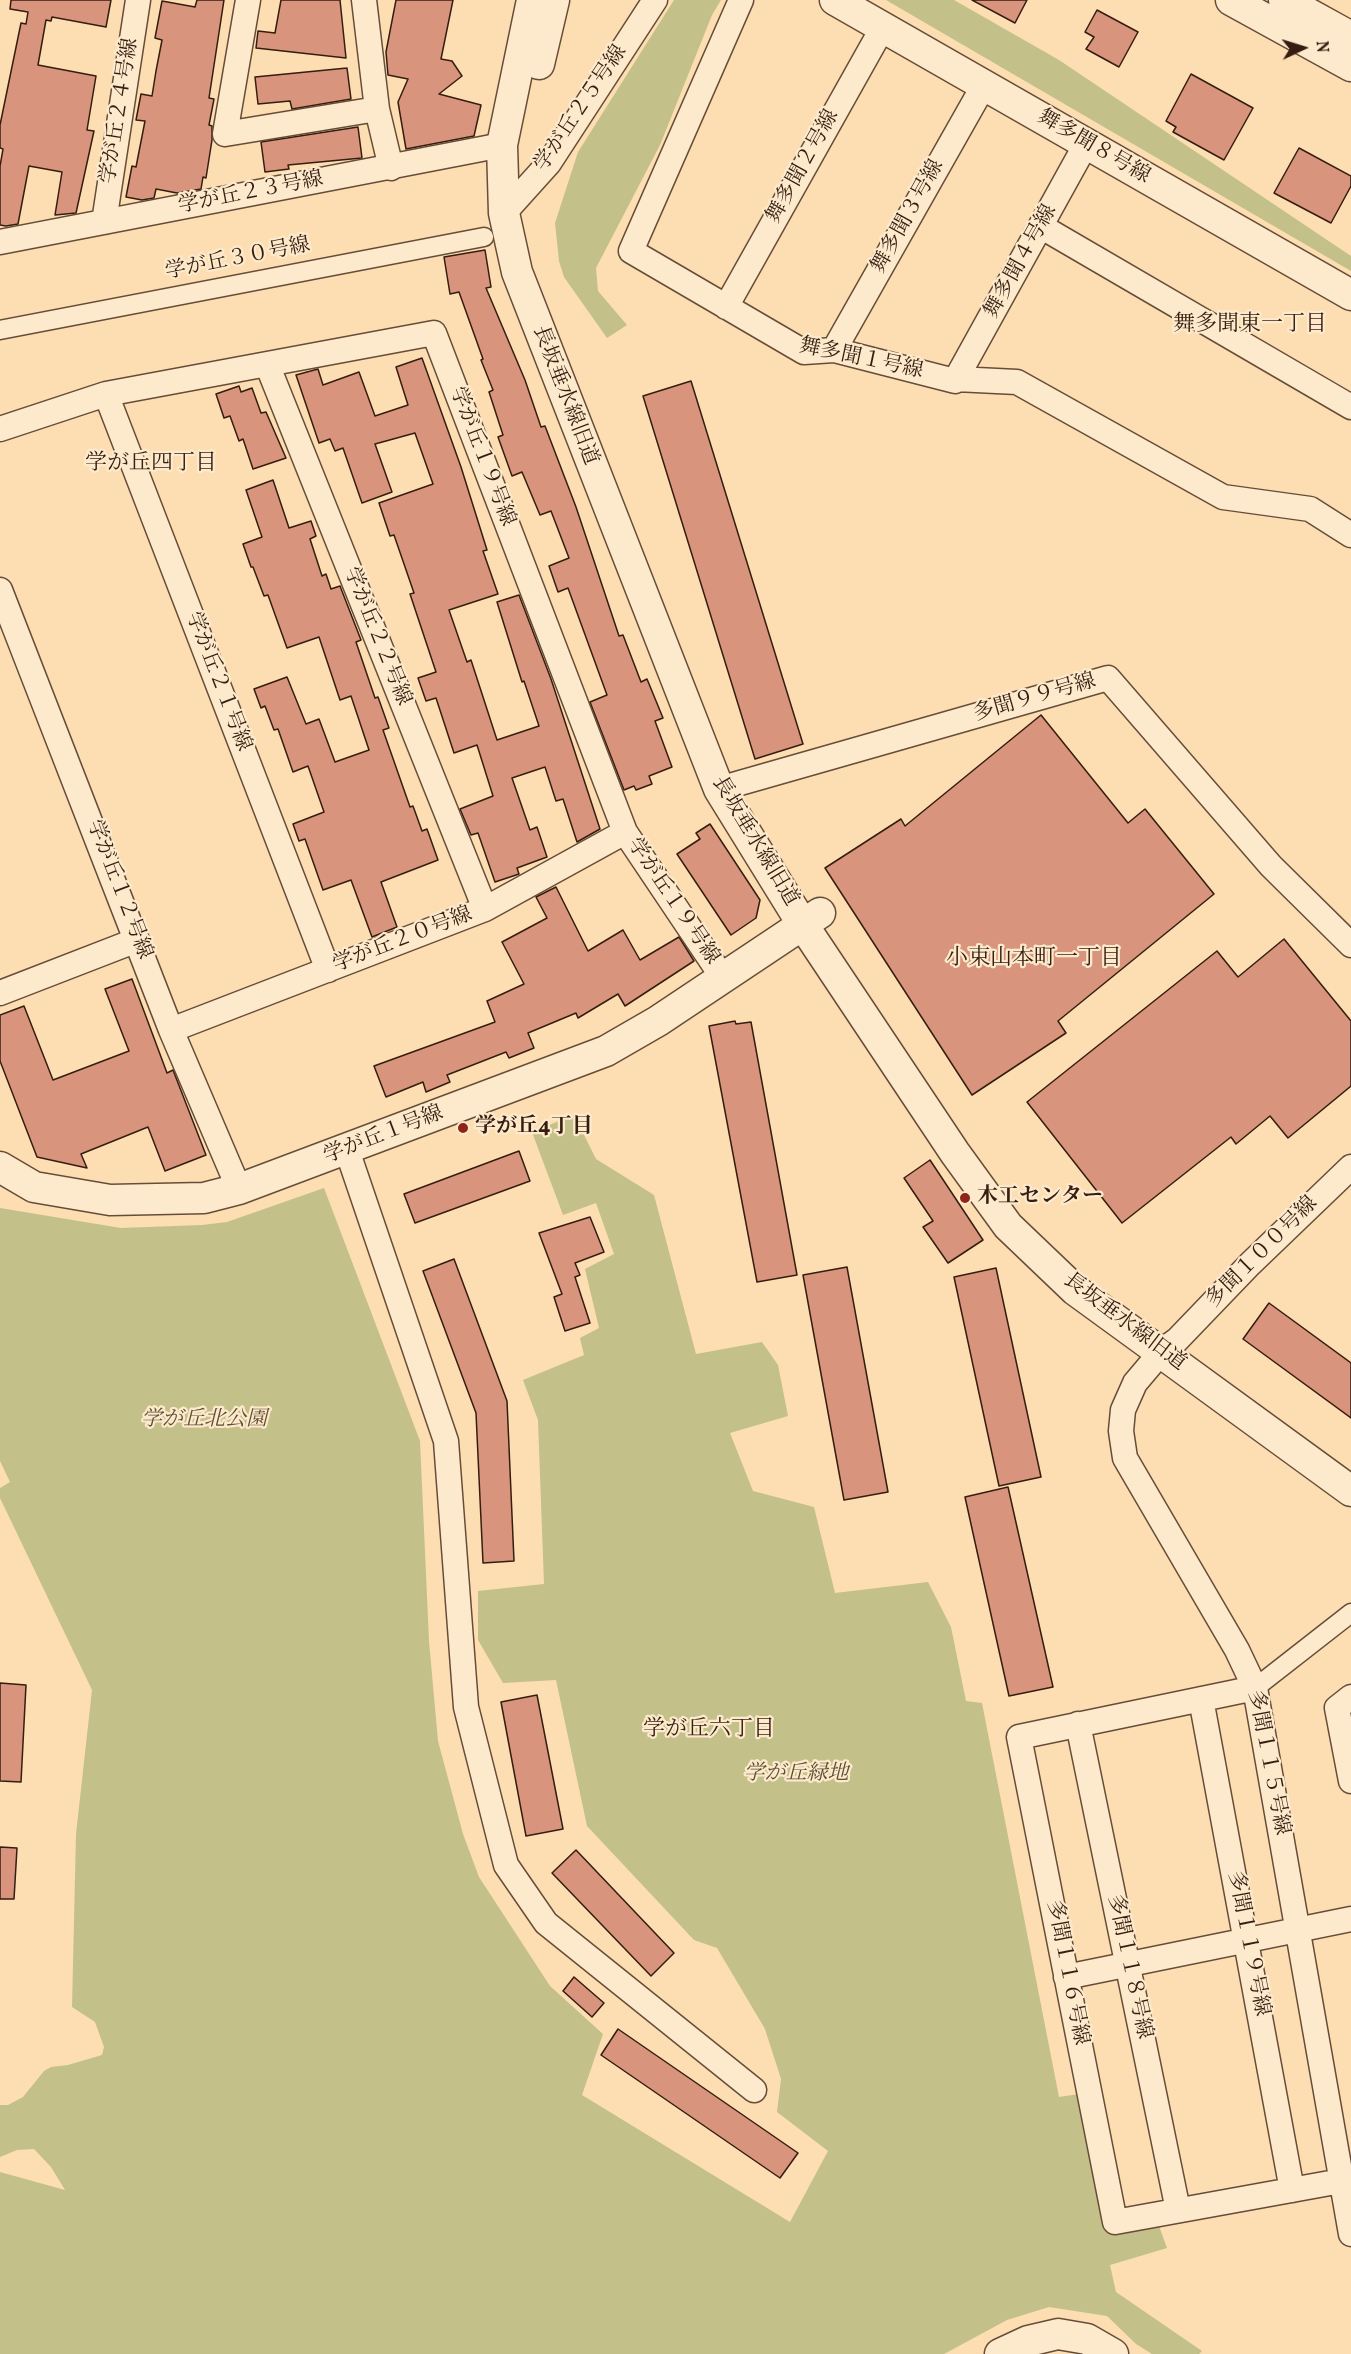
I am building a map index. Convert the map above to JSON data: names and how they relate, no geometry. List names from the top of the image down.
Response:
{
  "streets": {
    "street": [
      "学が丘２５号線",
      "学が丘２４号線",
      "舞多聞８号線",
      "舞多聞２号線",
      "学が丘２３号線",
      "舞多聞３号線",
      "学が丘３０号線",
      "舞多聞４号線",
      "舞多聞１号線",
      "長坂垂水線旧道",
      "学が丘１９号線",
      "学が丘２２号線",
      "学が丘２１号線",
      "多聞９９号線",
      "学が丘１２号線",
      "学が丘２０号線",
      "学が丘１号線",
      "多聞１００号線",
      "多聞１１５号線",
      "多聞１１９号線",
      "多聞１１８号線",
      "多聞１１６号線"
    ]
  },
  "crossings": [
    ["学が丘２５号線", "長坂垂水線旧道"],
    ["学が丘２４号線", "学が丘２３号線"],
    ["舞多聞８号線", "舞多聞２号線"],
    ["舞多聞８号線", "舞多聞３号線"],
    ["舞多聞８号線", "舞多聞４号線"],
    ["舞多聞２号線", "舞多聞１号線"],
    ["学が丘２３号線", "長坂垂水線旧道"],
    ["舞多聞３号線", "舞多聞１号線"],
    ["舞多聞４号線", "舞多聞１号線"],
    ["長坂垂水線旧道", "多聞９９号線"],
    ["長坂垂水線旧道", "学が丘１号線"],
    ["長坂垂水線旧道", "多聞１００号線"],
    ["長坂垂水線旧道", "多聞１１５号線"],
    ["学が丘１９号線", "学が丘２２号線"],
    ["学が丘１９号線", "学が丘２１号線"],
    ["学が丘１９号線", "学が丘２０号線"],
    ["学が丘１９号線", "学が丘１号線"],
    ["学が丘２２号線", "学が丘２０号線"],
    ["学が丘２１号線", "学が丘２０号線"],
    ["学が丘１２号線", "学が丘２０号線"],
    ["学が丘１２号線", "学が丘１号線"],
    ["多聞１００号線", "多聞１１５号線"],
    ["多聞１１５号線", "多聞１１６号線"],
    ["多聞１１９号線", "多聞１１６号線"],
    ["多聞１１８号線", "多聞１１６号線"]
  ],
  "districts": [
    "舞多聞東一丁目",
    "学が丘四丁目",
    "小束山本町一丁目",
    "学が丘六丁目"
  ],
  "parks": ["学が丘北公園", "学が丘緑地"],
  "places": ["学が丘4丁目", "木工センター"],
  "north": "right"
}
